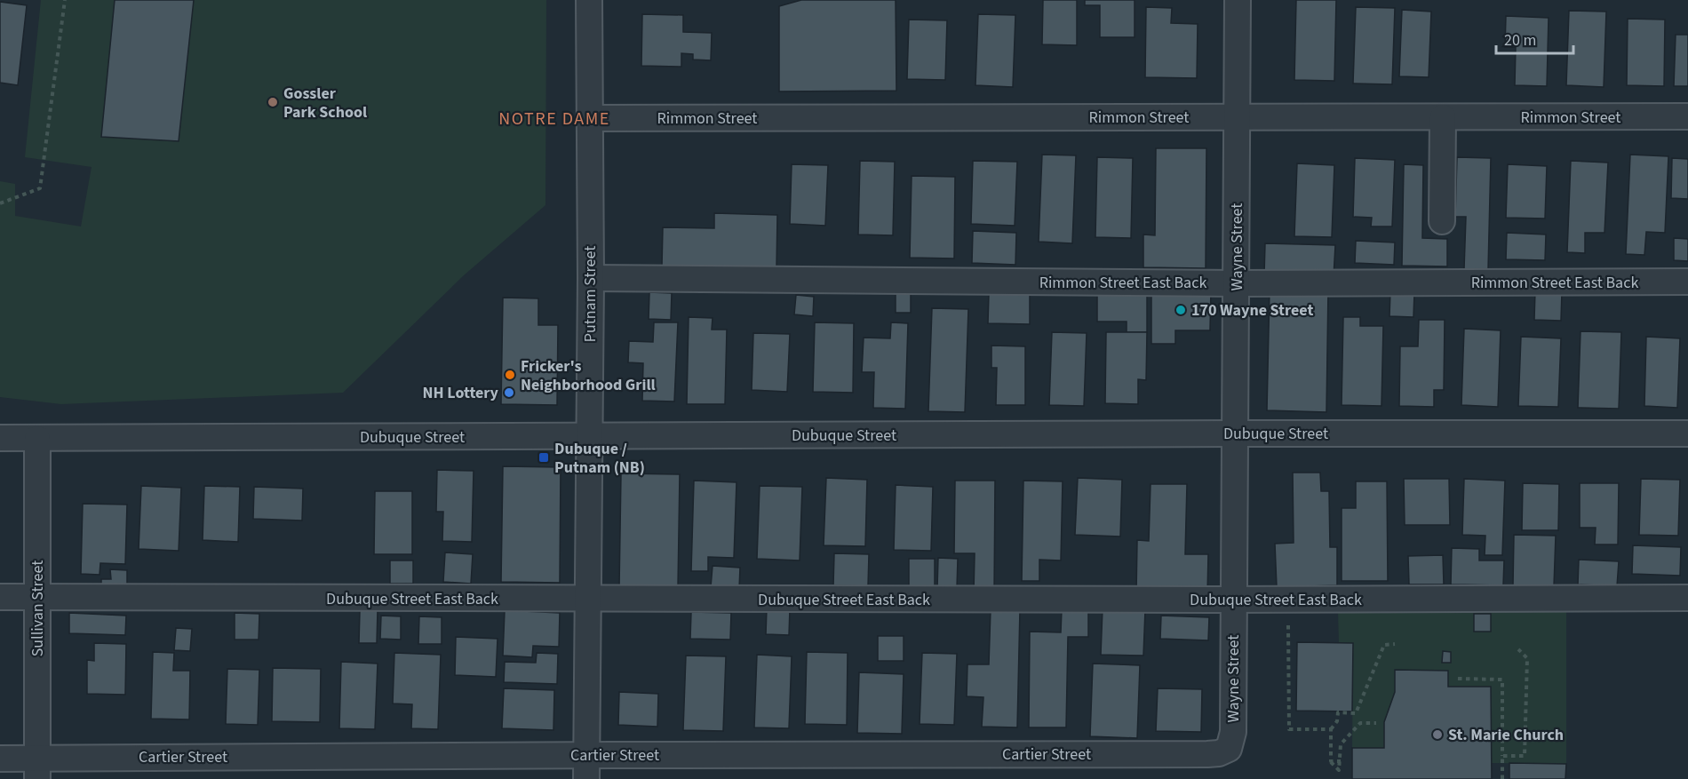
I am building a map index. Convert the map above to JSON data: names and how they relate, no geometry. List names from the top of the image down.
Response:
{
  "streets": {
    "street": [
      "Rimmon Street",
      "Wayne Street",
      "Rimmon Street East Back",
      "Putnam Street",
      "Dubuque Street",
      "Dubuque Street East Back",
      "Sullivan Street",
      "Cartier Street"
    ]
  },
  "crossings": [
    ["Rimmon Street", "Wayne Street"],
    ["Rimmon Street", "Putnam Street"],
    ["Wayne Street", "Rimmon Street East Back"],
    ["Wayne Street", "Dubuque Street"],
    ["Wayne Street", "Dubuque Street East Back"],
    ["Wayne Street", "Cartier Street"],
    ["Rimmon Street East Back", "Putnam Street"],
    ["Putnam Street", "Dubuque Street"],
    ["Putnam Street", "Dubuque Street East Back"],
    ["Putnam Street", "Cartier Street"],
    ["Dubuque Street", "Sullivan Street"],
    ["Dubuque Street East Back", "Sullivan Street"],
    ["Sullivan Street", "Cartier Street"]
  ],
  "districts": ["NOTRE DAME"],
  "places": {
    "other": [
      "Gossler Park School",
      "170 Wayne Street",
      "Fricker's Neighborhood Grill",
      "NH Lottery",
      "St. Marie Church"
    ],
    "transit": ["Dubuque / Putnam (NB)"]
  },
  "scale_bar": "20 m"
}
